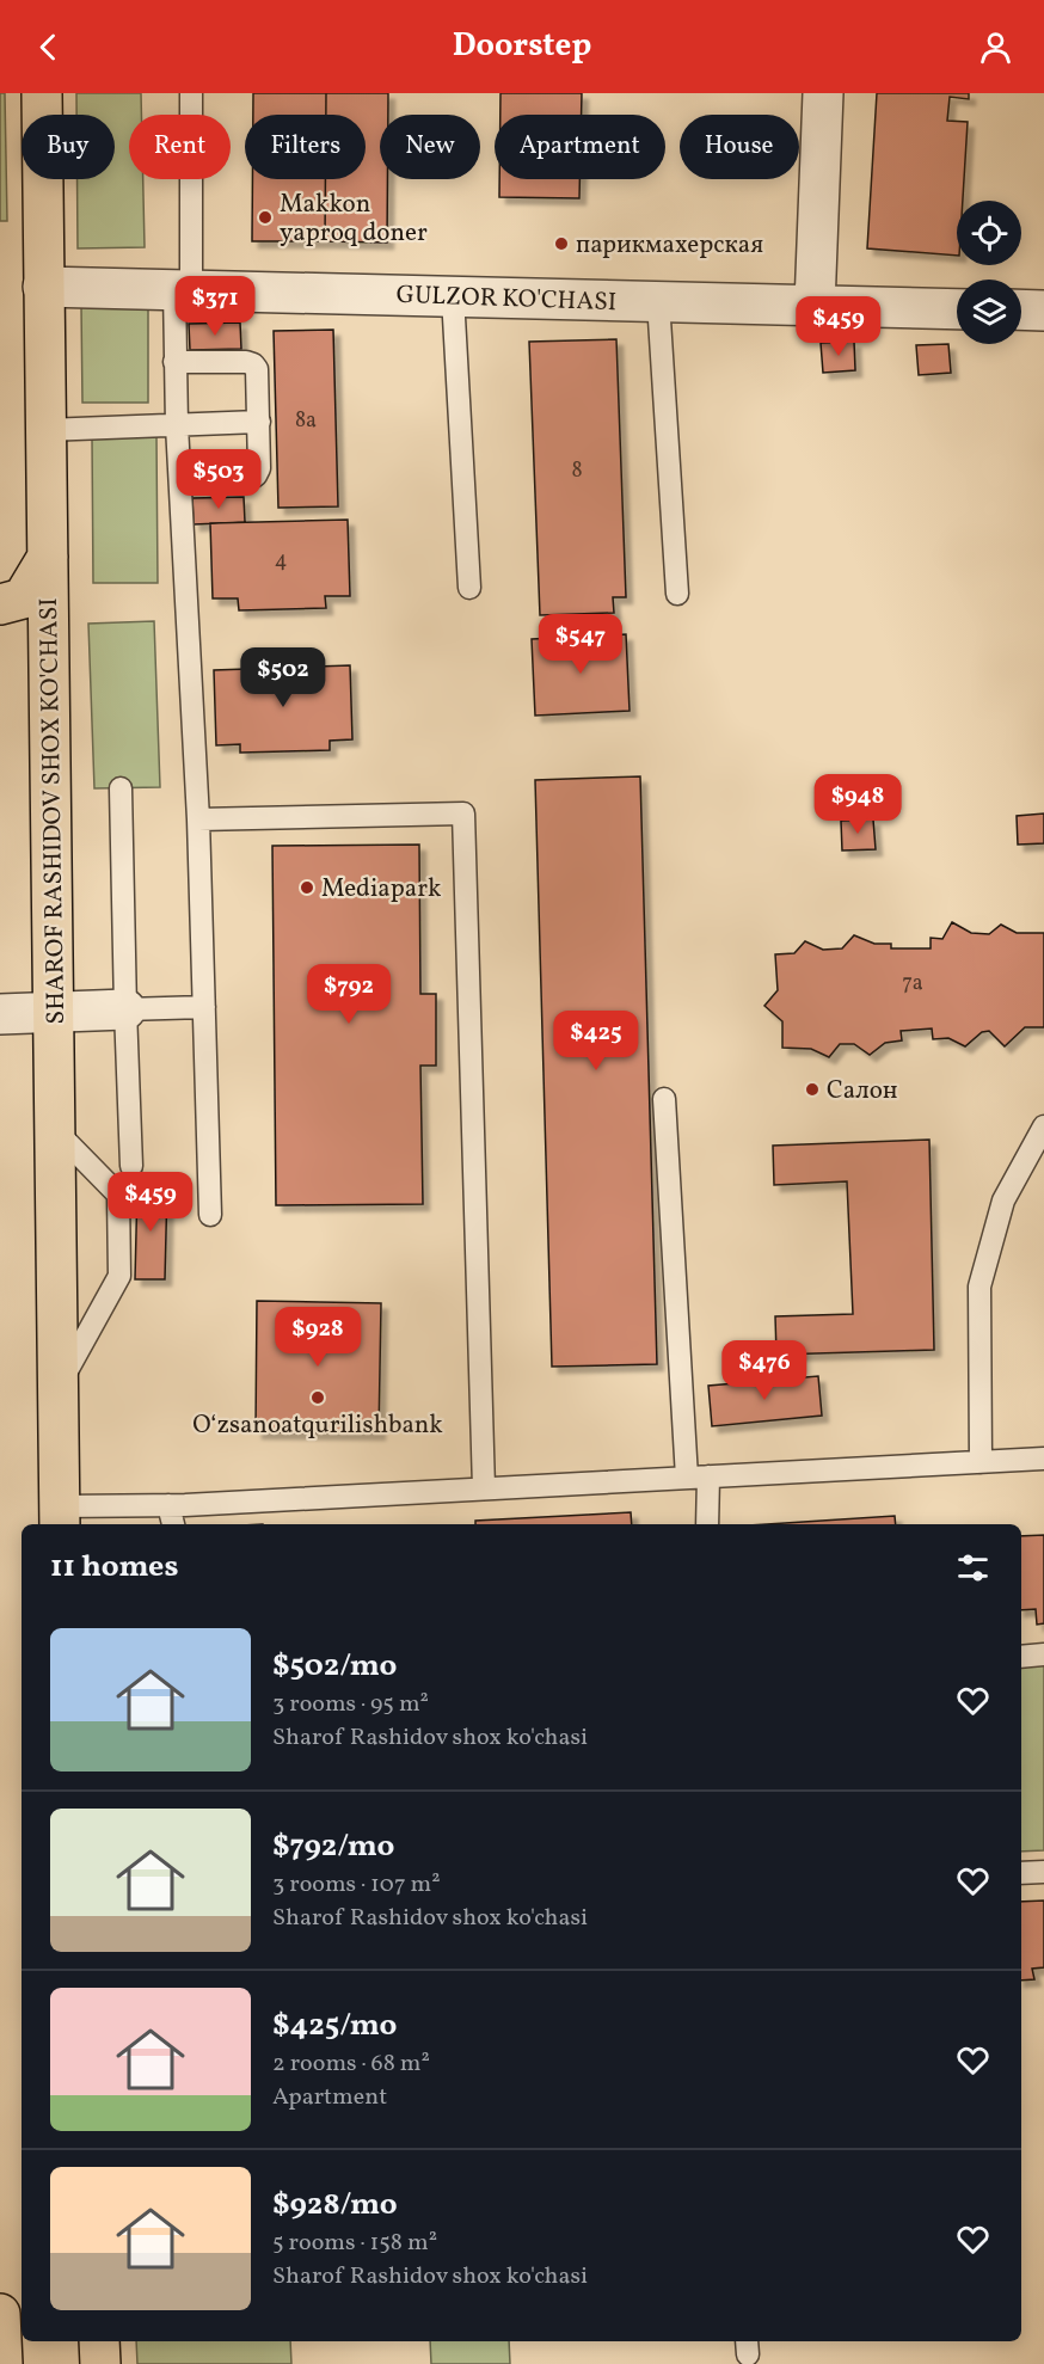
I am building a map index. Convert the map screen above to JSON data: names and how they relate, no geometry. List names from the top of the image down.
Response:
{
  "streets": {
    "main road": ["SHAROF RASHIDOV SHOX KO'CHASI"],
    "street": ["GULZOR KO'CHASI"]
  },
  "crossings": [
    ["GULZOR KO'CHASI", "SHAROF RASHIDOV SHOX KO'CHASI"]
  ],
  "places": [
    "Makkon yaproq doner",
    "парикмахерская",
    "Mediapark",
    "Салон",
    "Oʻzsanoatqurilishbank"
  ],
  "house_numbers": [
    "8a",
    "8",
    "4",
    "7a"
  ],
  "page": {
    "header": "Doorstep",
    "chip": [
      "Buy",
      "Rent",
      "Filters",
      "New",
      "Apartment",
      "House"
    ],
    "price": [
      "$371",
      "$459",
      "$503",
      "$547",
      "$502",
      "$948",
      "$792",
      "$425",
      "$459",
      "$928",
      "$476"
    ],
    "heading": "11 homes",
    "list": [
      {
        "name": "$502/mo",
        "note": "3 rooms · 95 m² · Sharof Rashidov shox ko'chasi"
      },
      {
        "name": "$792/mo",
        "note": "3 rooms · 107 m² · Sharof Rashidov shox ko'chasi"
      },
      {
        "name": "$425/mo",
        "note": "2 rooms · 68 m² · Apartment"
      },
      {
        "name": "$928/mo",
        "note": "5 rooms · 158 m² · Sharof Rashidov shox ko'chasi"
      }
    ]
  }
}
